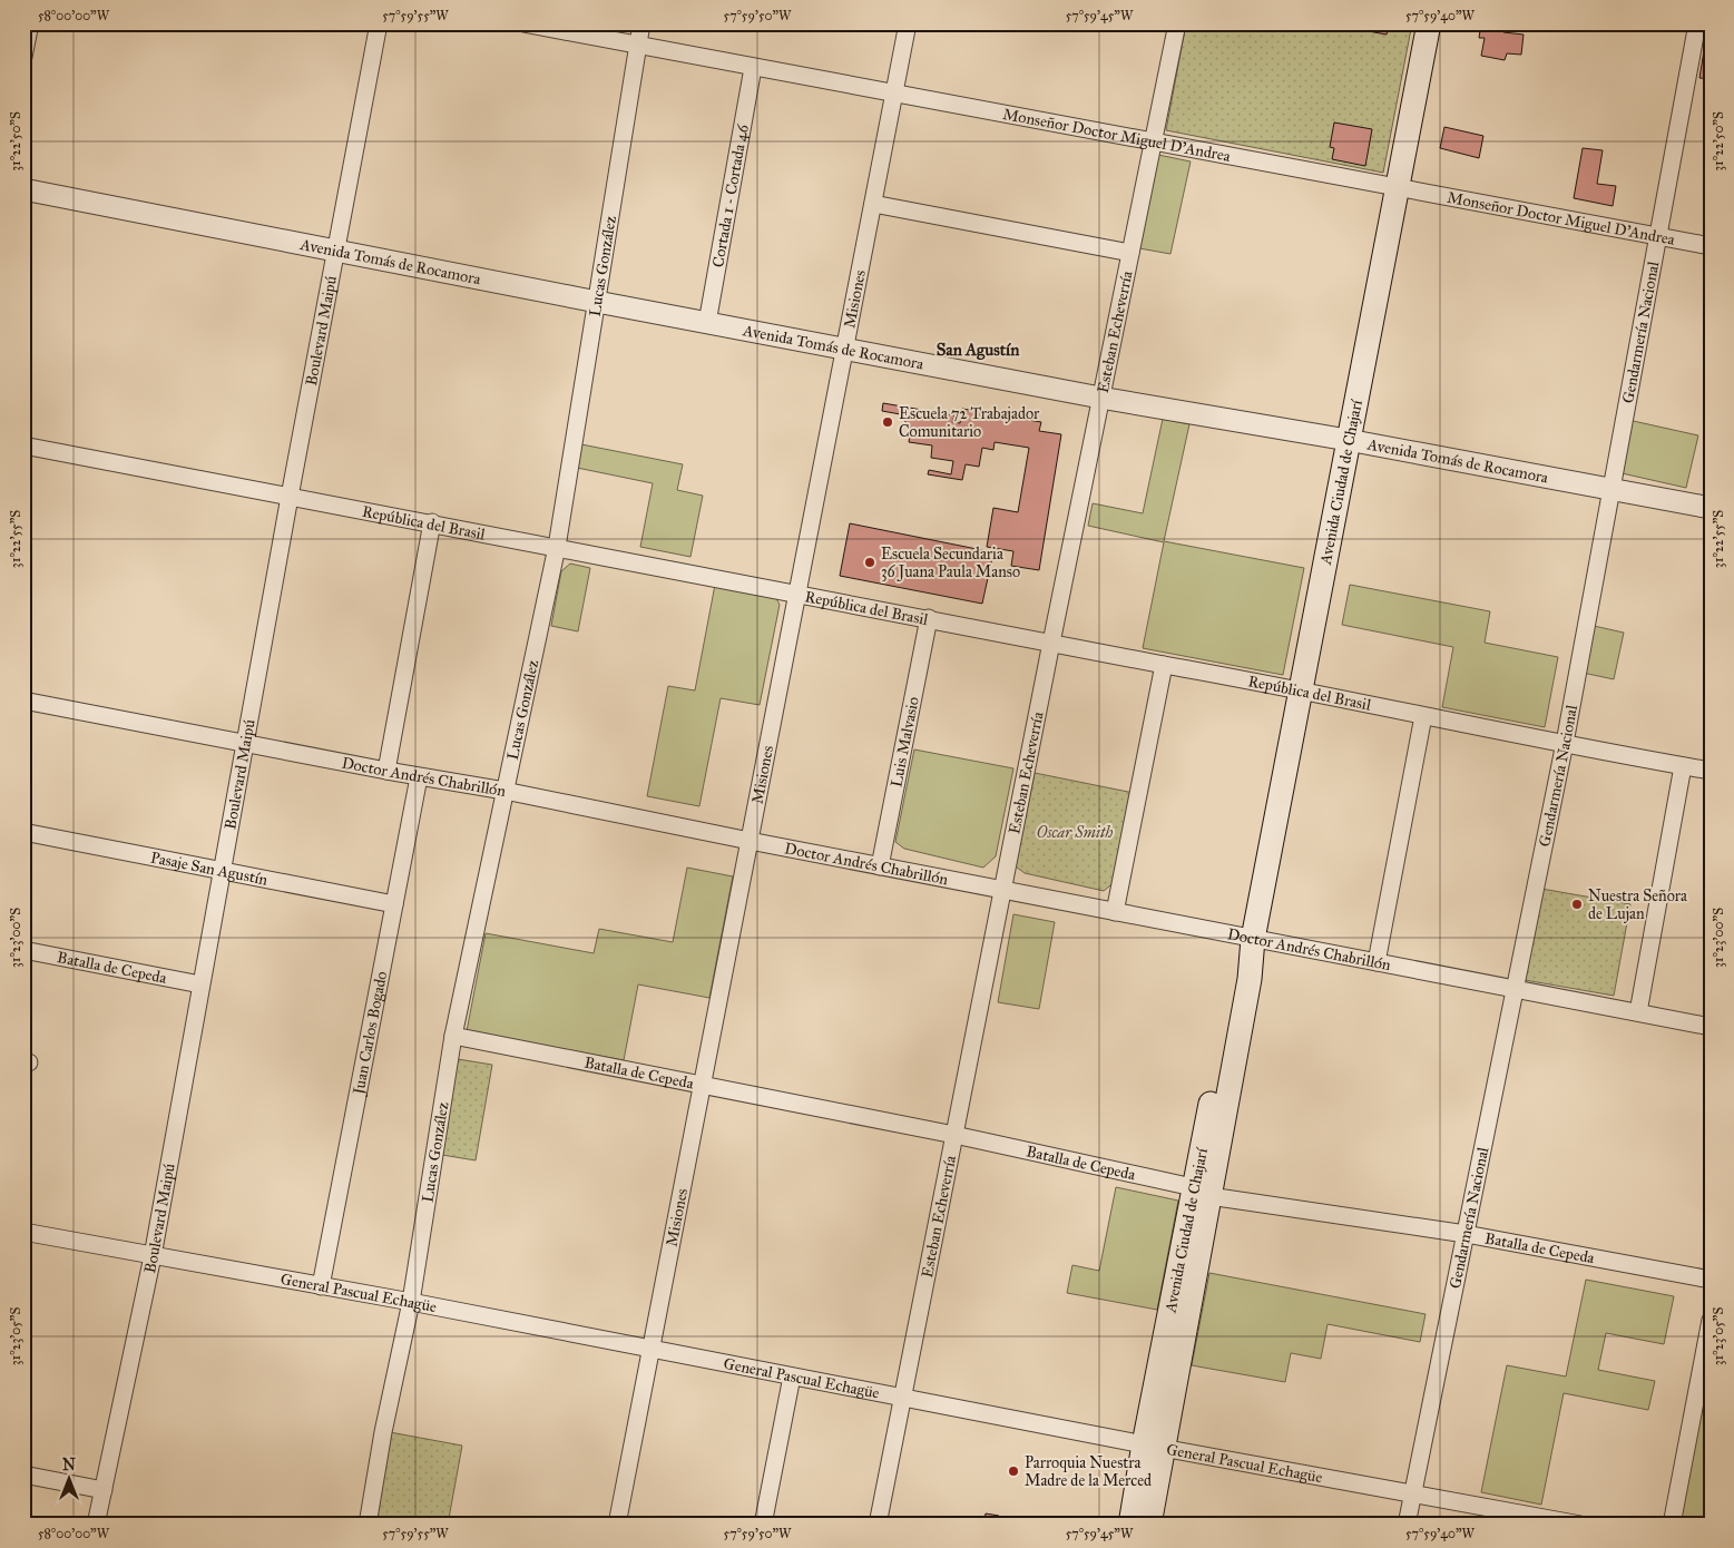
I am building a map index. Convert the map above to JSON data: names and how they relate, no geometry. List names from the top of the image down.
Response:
{
  "streets": {
    "main road": ["Avenida Ciudad de Chajarí"],
    "street": [
      "Monseñor Doctor Miguel D'Andrea",
      "Cortada 1 - Cortada 46",
      "Avenida Tomás de Rocamora",
      "Lucas González",
      "Misiones",
      "Boulevard Maipú",
      "Esteban Echeverría",
      "Gendarmería Nacional",
      "República del Brasil",
      "Luis Malvasio",
      "Doctor Andrés Chabrillón",
      "Pasaje San Agustín",
      "Batalla de Cepeda",
      "Juan Carlos Bogado",
      "General Pascual Echagüe"
    ]
  },
  "crossings": [
    ["Monseñor Doctor Miguel D'Andrea", "Cortada 1 - Cortada 46"],
    ["Monseñor Doctor Miguel D'Andrea", "Lucas González"],
    ["Monseñor Doctor Miguel D'Andrea", "Misiones"],
    ["Monseñor Doctor Miguel D'Andrea", "Esteban Echeverría"],
    ["Monseñor Doctor Miguel D'Andrea", "Gendarmería Nacional"],
    ["Monseñor Doctor Miguel D'Andrea", "Avenida Ciudad de Chajarí"],
    ["Cortada 1 - Cortada 46", "Avenida Tomás de Rocamora"],
    ["Avenida Tomás de Rocamora", "Lucas González"],
    ["Avenida Tomás de Rocamora", "Misiones"],
    ["Avenida Tomás de Rocamora", "Boulevard Maipú"],
    ["Avenida Tomás de Rocamora", "Esteban Echeverría"],
    ["Avenida Tomás de Rocamora", "Gendarmería Nacional"],
    ["Avenida Tomás de Rocamora", "Avenida Ciudad de Chajarí"],
    ["Lucas González", "República del Brasil"],
    ["Lucas González", "Doctor Andrés Chabrillón"],
    ["Lucas González", "Batalla de Cepeda"],
    ["Lucas González", "General Pascual Echagüe"],
    ["Misiones", "República del Brasil"],
    ["Misiones", "Doctor Andrés Chabrillón"],
    ["Misiones", "Batalla de Cepeda"],
    ["Misiones", "General Pascual Echagüe"],
    ["Boulevard Maipú", "República del Brasil"],
    ["Boulevard Maipú", "Doctor Andrés Chabrillón"],
    ["Boulevard Maipú", "Pasaje San Agustín"],
    ["Boulevard Maipú", "Batalla de Cepeda"],
    ["Boulevard Maipú", "General Pascual Echagüe"],
    ["Esteban Echeverría", "República del Brasil"],
    ["Esteban Echeverría", "Doctor Andrés Chabrillón"],
    ["Esteban Echeverría", "Batalla de Cepeda"],
    ["Esteban Echeverría", "General Pascual Echagüe"],
    ["Gendarmería Nacional", "República del Brasil"],
    ["Gendarmería Nacional", "Doctor Andrés Chabrillón"],
    ["Gendarmería Nacional", "Batalla de Cepeda"],
    ["Gendarmería Nacional", "General Pascual Echagüe"],
    ["Avenida Ciudad de Chajarí", "República del Brasil"],
    ["Avenida Ciudad de Chajarí", "Doctor Andrés Chabrillón"],
    ["Avenida Ciudad de Chajarí", "Batalla de Cepeda"],
    ["Avenida Ciudad de Chajarí", "General Pascual Echagüe"],
    ["República del Brasil", "Luis Malvasio"],
    ["Luis Malvasio", "Doctor Andrés Chabrillón"],
    ["Doctor Andrés Chabrillón", "Juan Carlos Bogado"],
    ["Pasaje San Agustín", "Juan Carlos Bogado"],
    ["Juan Carlos Bogado", "General Pascual Echagüe"]
  ],
  "districts": ["San Agustín"],
  "parks": ["Oscar Smith"],
  "places": [
    "Escuela 72 Trabajador Comunitario",
    "Escuela Secundaria 36 Juana Paula Manso",
    "Nuestra Señora de Lujan",
    "Parroquia Nuestra Madre de la Merced"
  ],
  "north": "top",
  "coordinates": [
    "58°00'00\"W",
    "57°59'55\"W",
    "57°59'50\"W",
    "57°59'45\"W",
    "57°59'40\"W",
    "31°22'50\"S",
    "31°22'55\"S",
    "31°23'00\"S",
    "31°23'05\"S"
  ]
}
